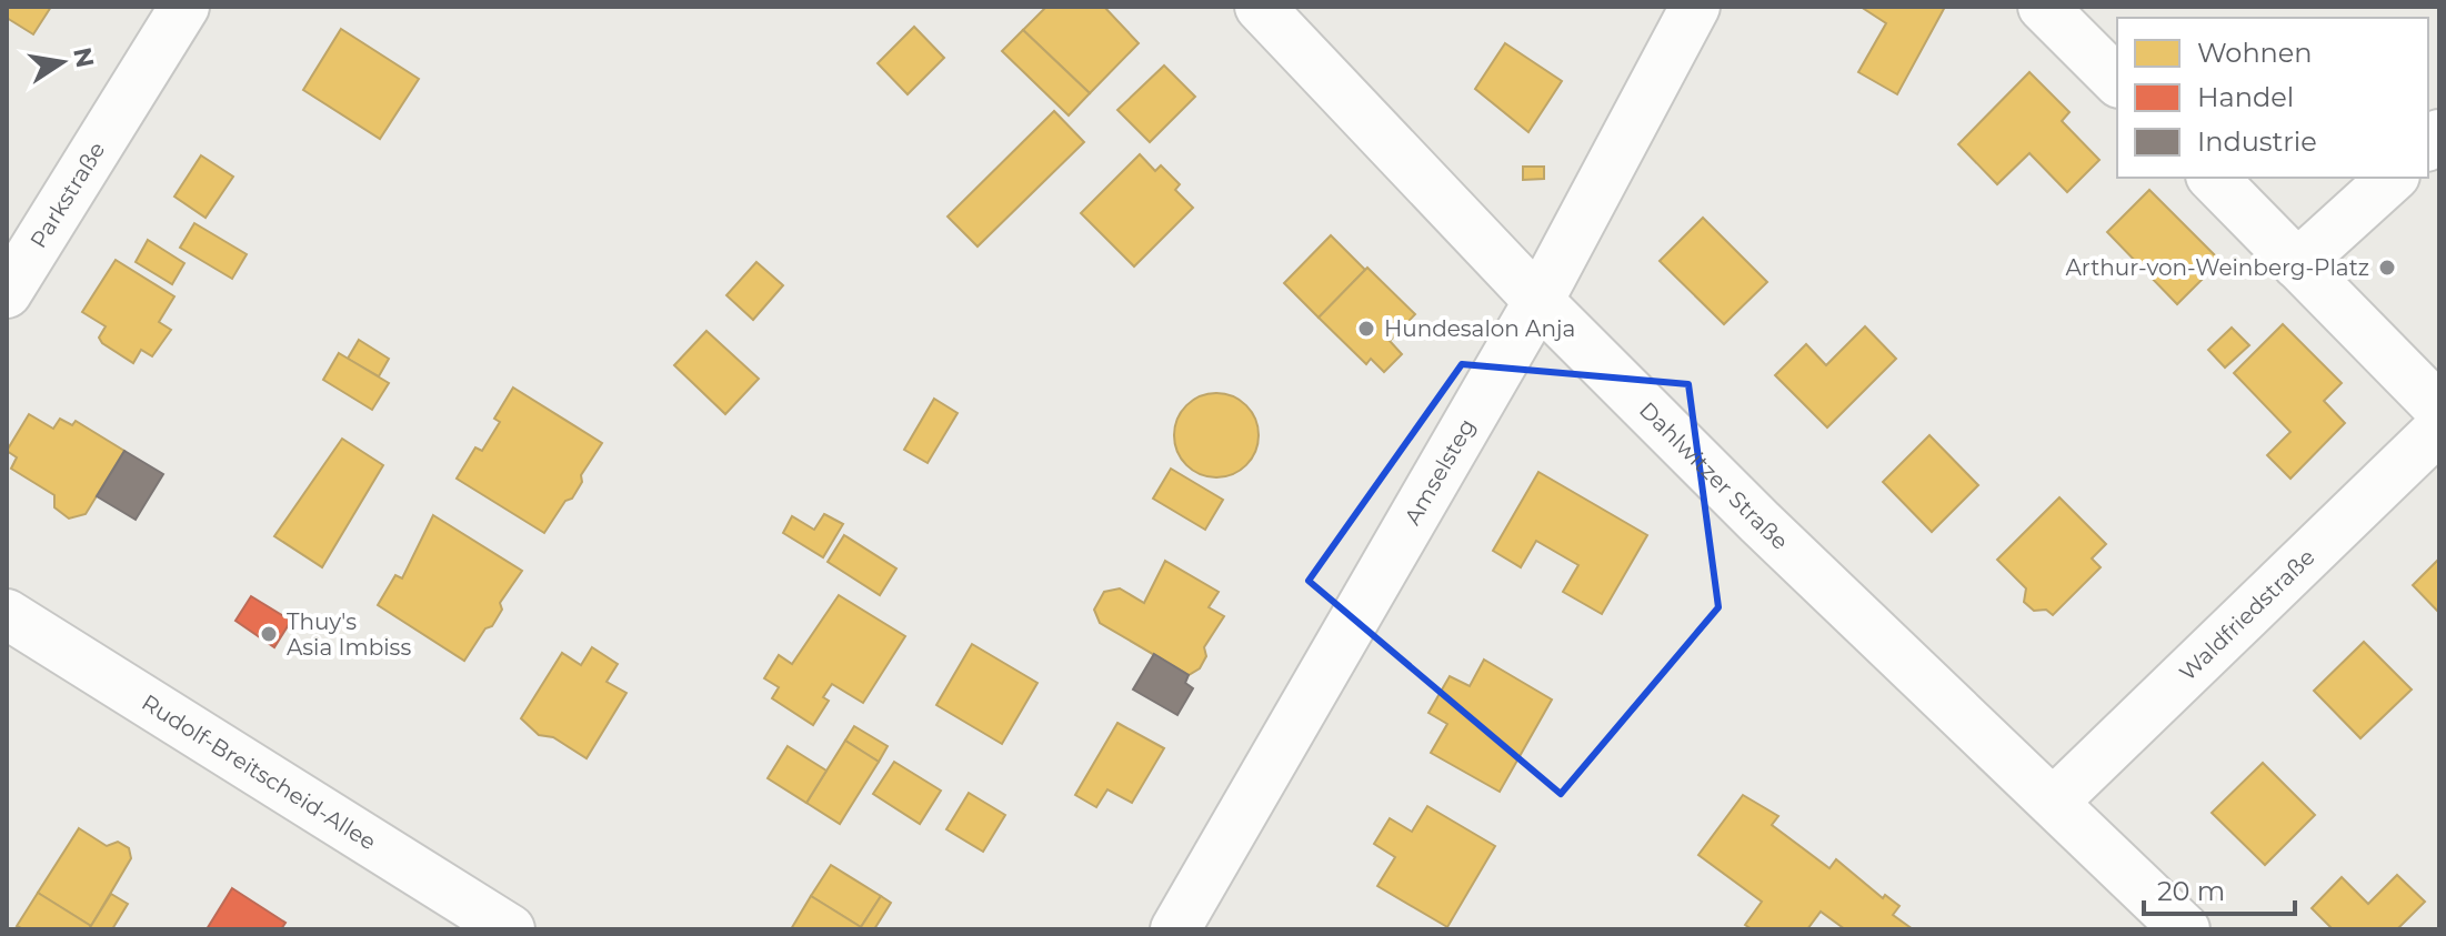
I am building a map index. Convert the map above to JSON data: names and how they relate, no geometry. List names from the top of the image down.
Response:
{
  "streets": {
    "street": [
      "Parkstraße",
      "Amselsteg",
      "Dahlwitzer Straße",
      "Waldfriedstraße",
      "Rudolf-Breitscheid-Allee"
    ]
  },
  "crossings": [
    ["Amselsteg", "Dahlwitzer Straße"],
    ["Dahlwitzer Straße", "Waldfriedstraße"]
  ],
  "places": ["Arthur-von-Weinberg-Platz", "Hundesalon Anja", "Thuy's Asia Imbiss"],
  "legend": ["Wohnen", "Handel", "Industrie"],
  "scale_bar": "20 m",
  "north": "right"
}
